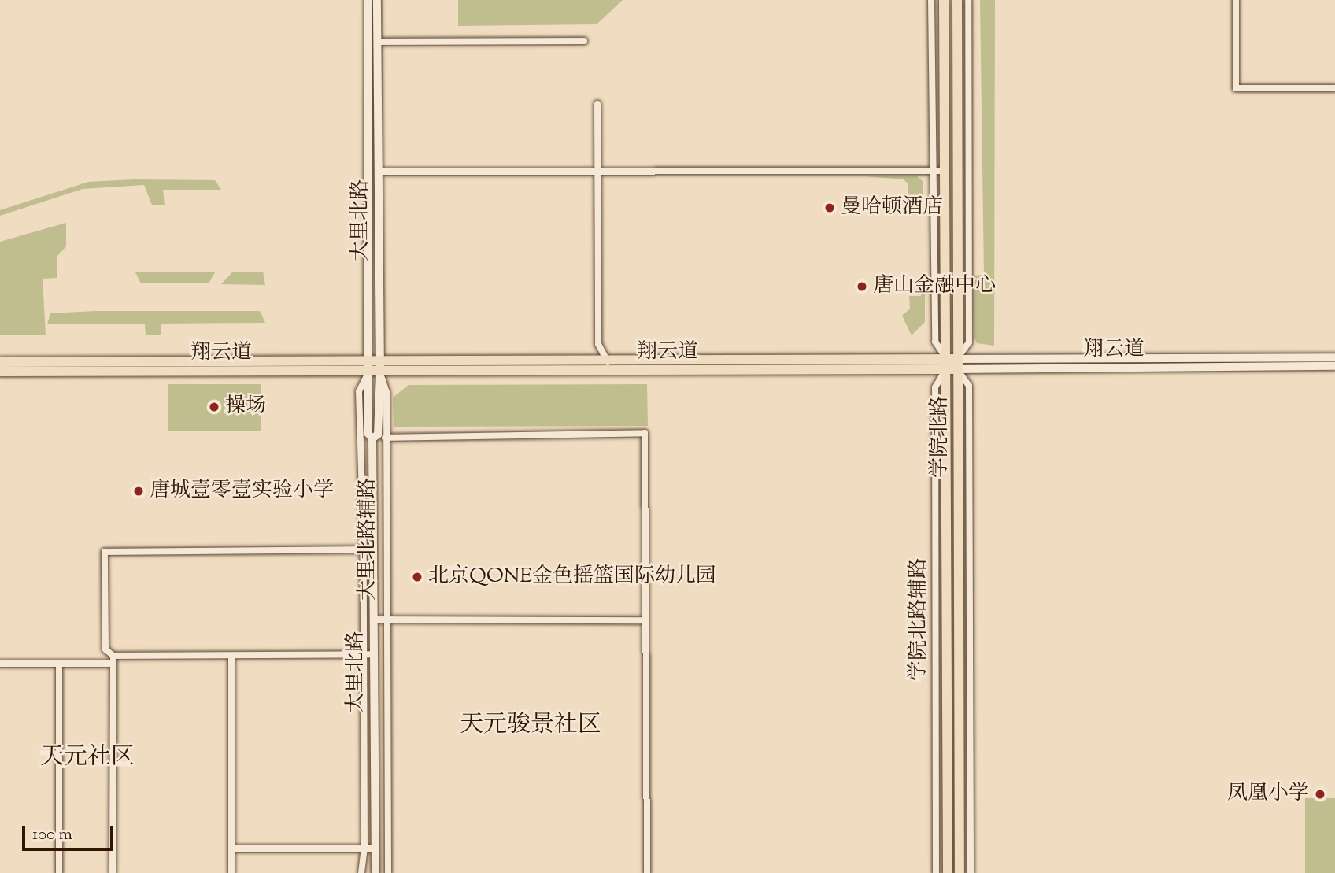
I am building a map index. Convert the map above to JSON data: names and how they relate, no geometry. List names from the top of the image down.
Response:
{
  "streets": {
    "main road": ["大里北路", "翔云道", "学院北路"],
    "street": ["大里北路辅路", "学院北路辅路"]
  },
  "crossings": [
    ["大里北路", "翔云道"],
    ["大里北路", "大里北路辅路"],
    ["翔云道", "学院北路"],
    ["翔云道", "大里北路辅路"],
    ["翔云道", "学院北路辅路"],
    ["学院北路", "学院北路辅路"]
  ],
  "districts": ["天元骏景社区", "天元社区"],
  "places": [
    "曼哈顿酒店",
    "唐山金融中心",
    "操场",
    "唐城壹零壹实验小学",
    "北京QONE金色摇篮国际幼儿园",
    "凤凰小学"
  ],
  "scale_bar": "100 m"
}
